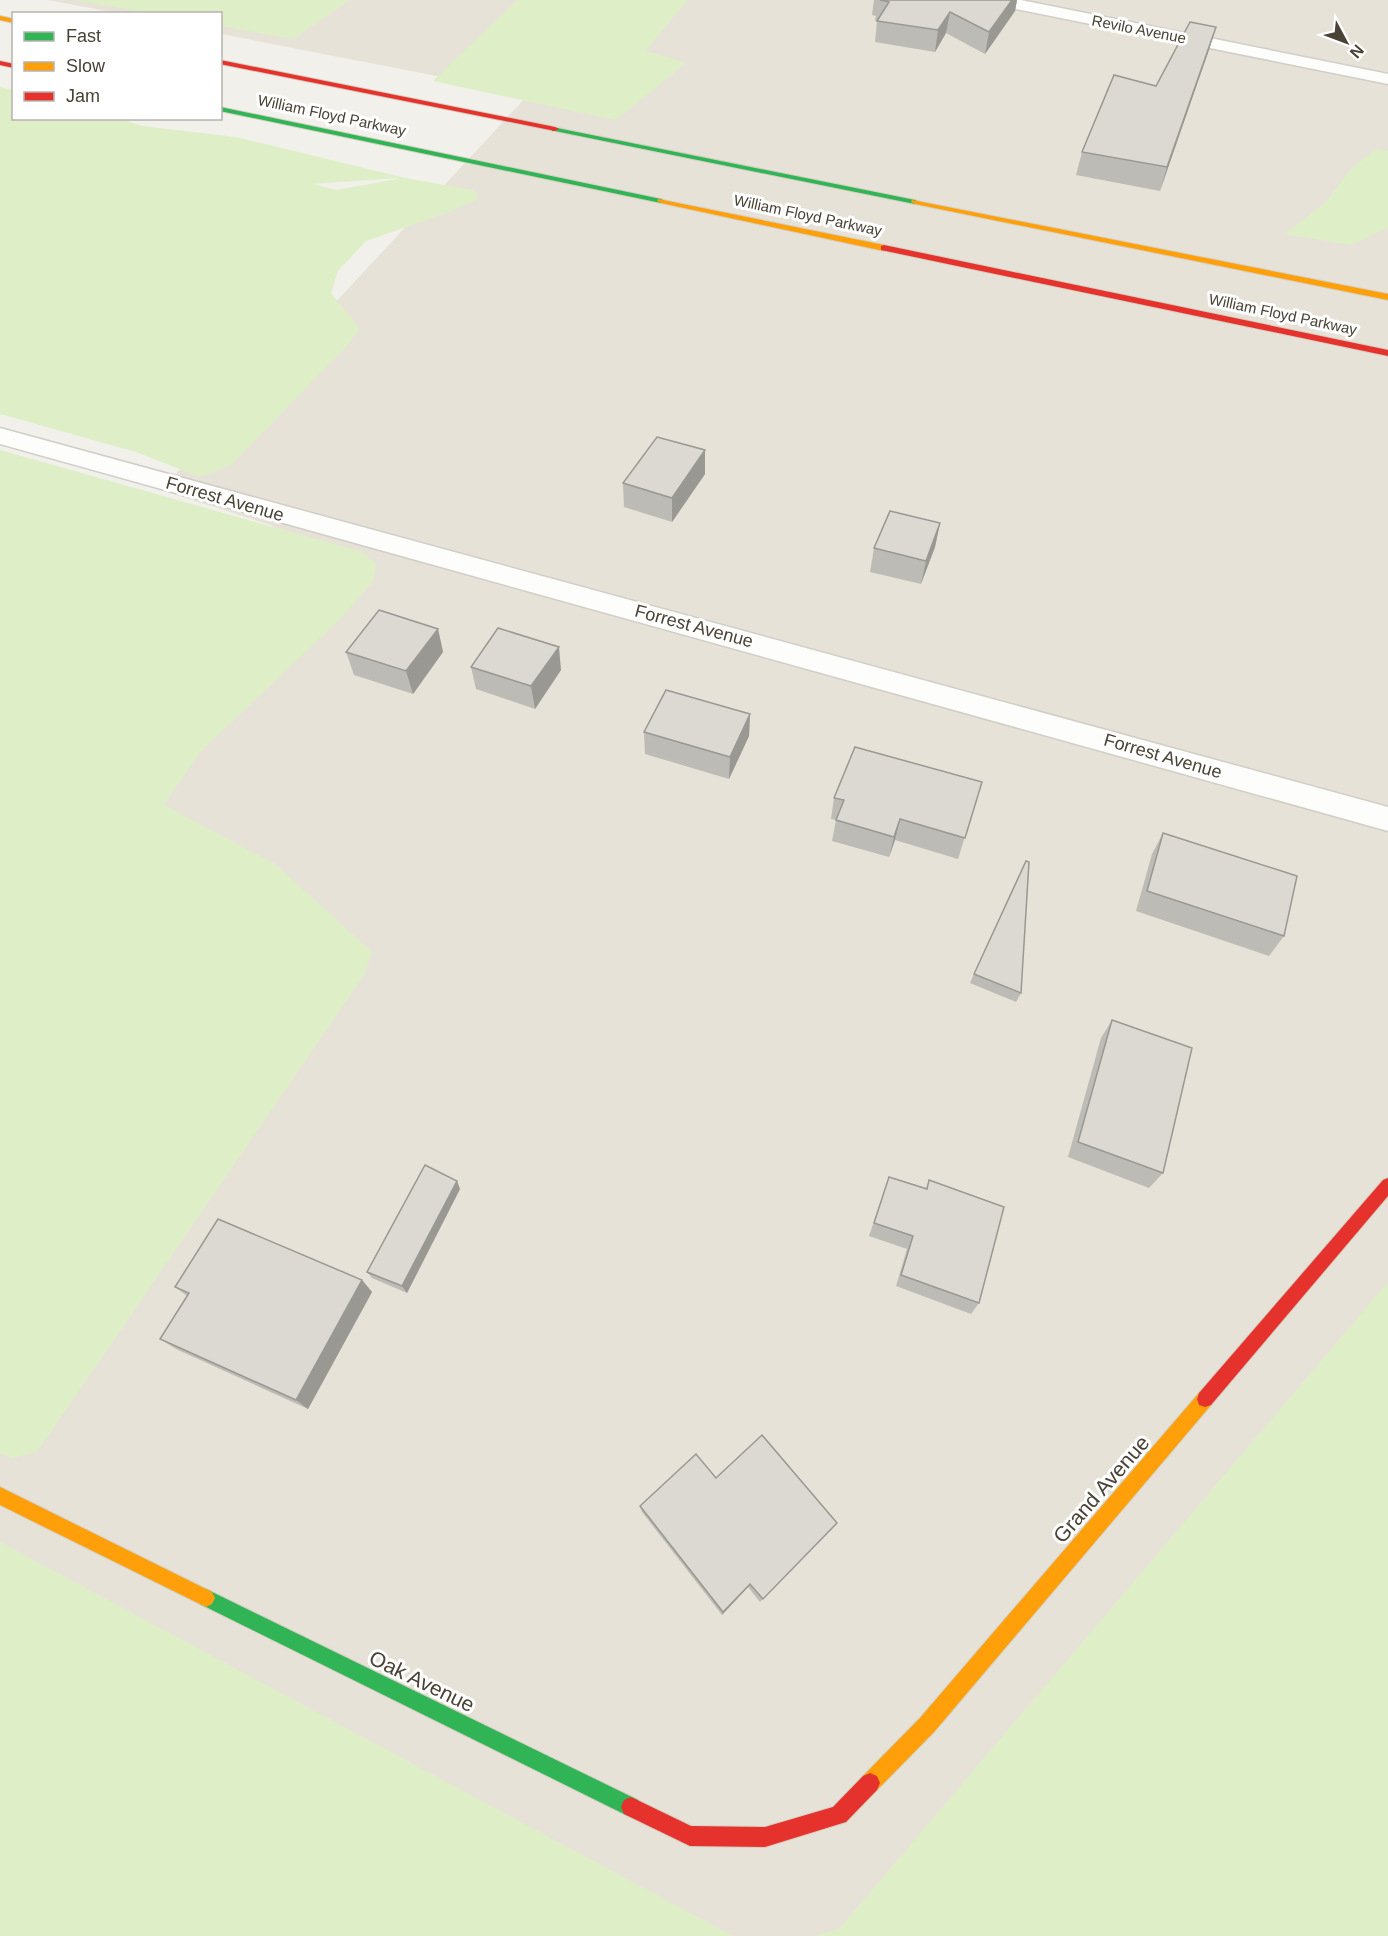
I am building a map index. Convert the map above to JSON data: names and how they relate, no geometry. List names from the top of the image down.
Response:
{
  "streets": {
    "main road": ["William Floyd Parkway", "Grand Avenue", "Oak Avenue"],
    "street": ["Revilo Avenue", "Forrest Avenue"]
  },
  "crossings": [
    ["Grand Avenue", "Oak Avenue"]
  ],
  "legend": ["Fast", "Slow", "Jam"],
  "north": "bottom right"
}
